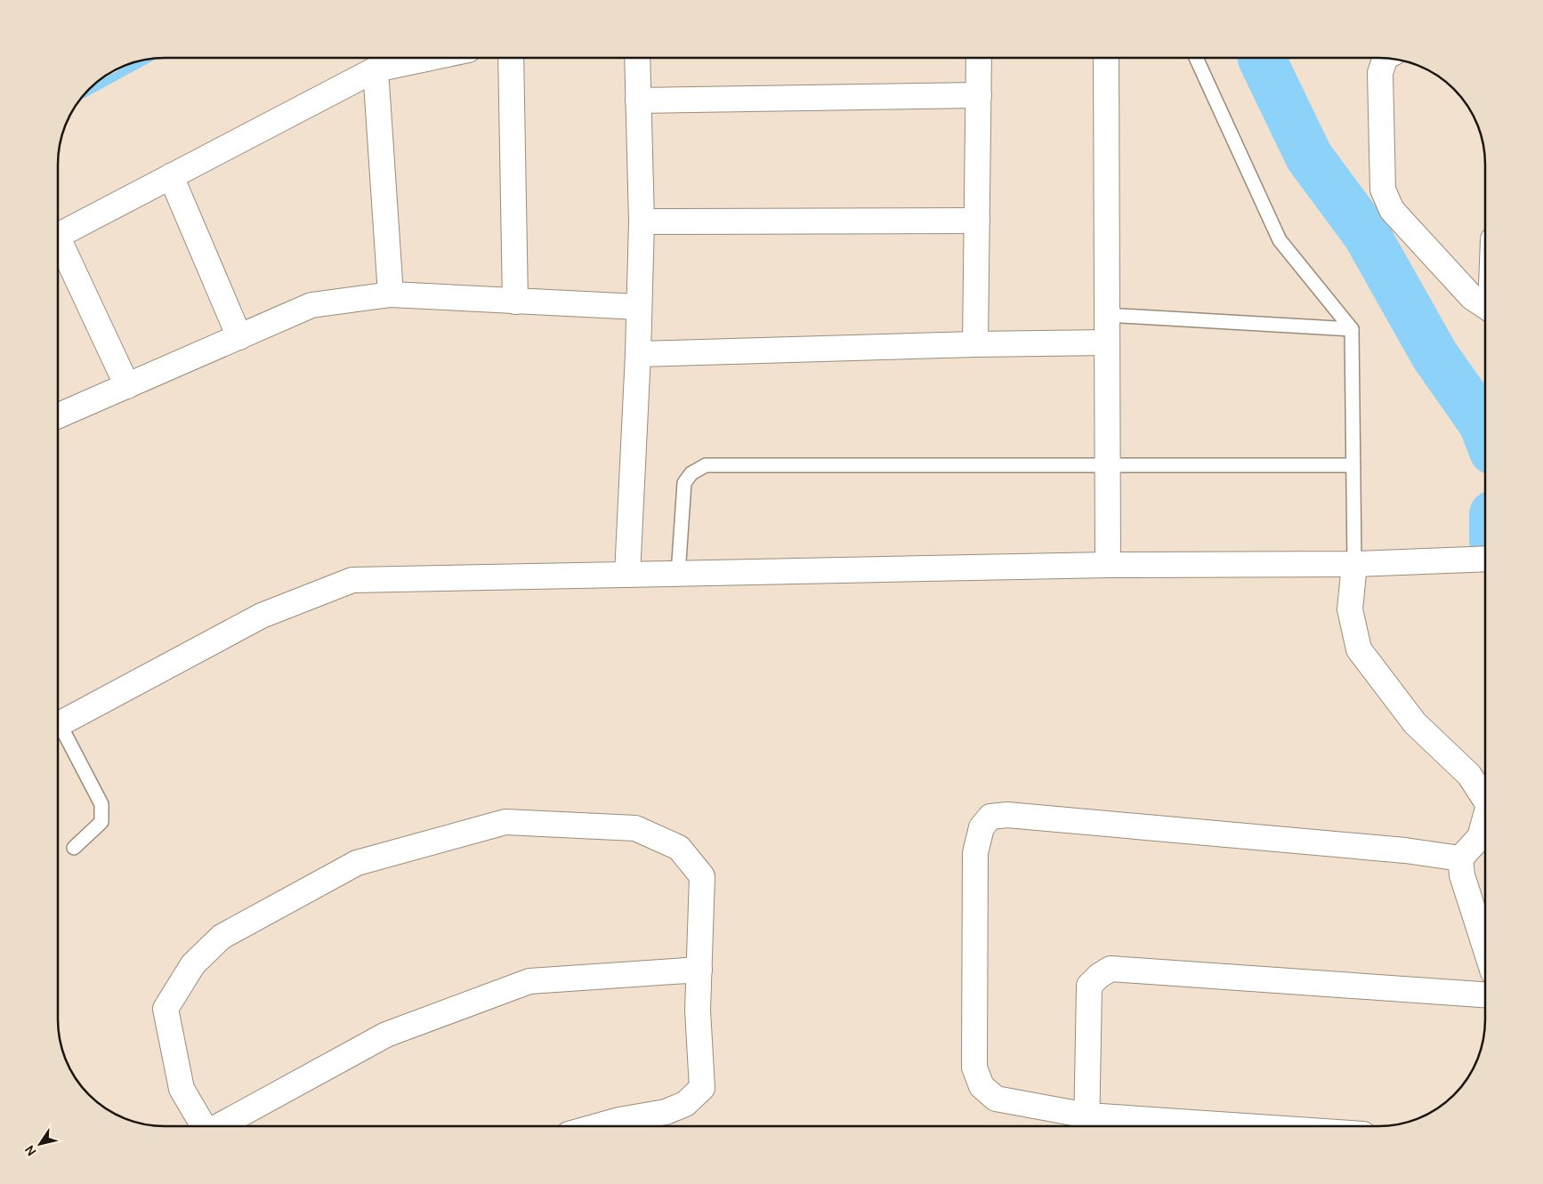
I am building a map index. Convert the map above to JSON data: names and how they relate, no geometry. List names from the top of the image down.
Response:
{
  "north": "bottom left"
}
